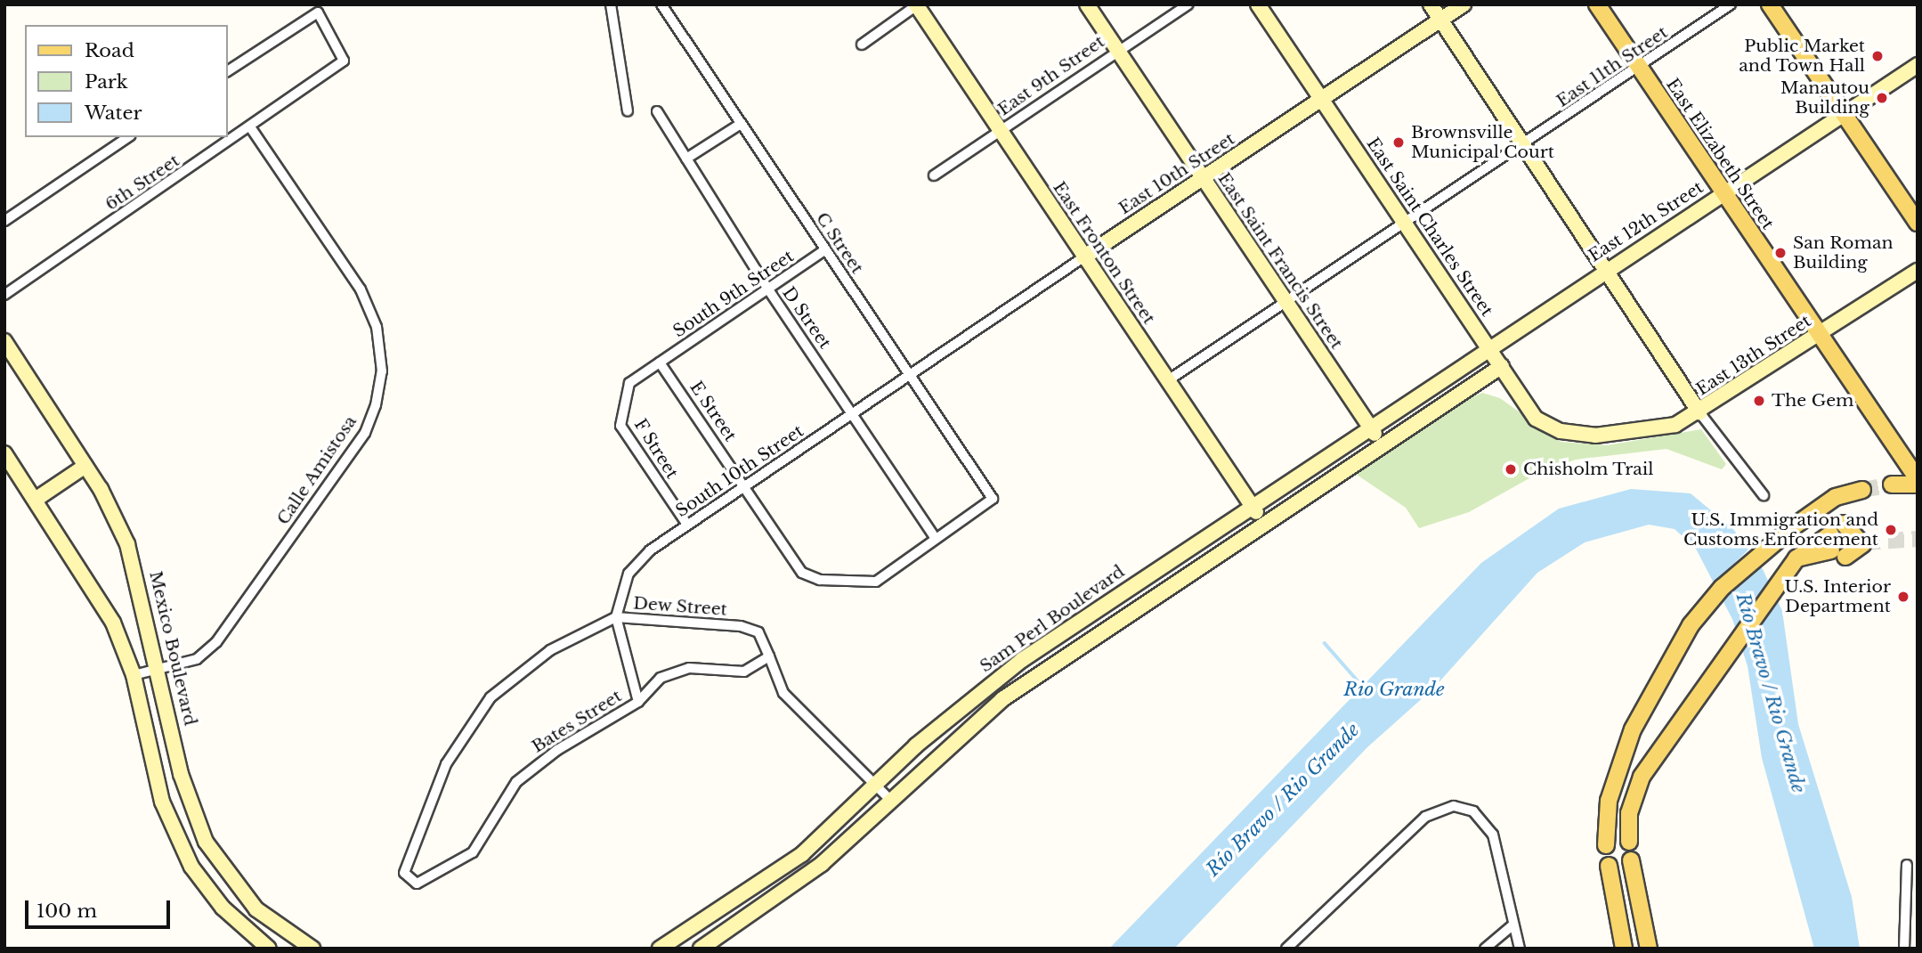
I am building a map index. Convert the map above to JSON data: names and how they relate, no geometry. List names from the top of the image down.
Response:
{
  "streets": {
    "main road": [
      "East Elizabeth Street",
      "East 10th Street",
      "East 12th Street",
      "East Saint Charles Street",
      "East Fronton Street",
      "East Saint Francis Street",
      "East 13th Street",
      "Sam Perl Boulevard",
      "Mexico Boulevard"
    ],
    "street": [
      "East 11th Street",
      "East 9th Street",
      "6th Street",
      "C Street",
      "South 9th Street",
      "D Street",
      "E Street",
      "F Street",
      "Calle Amistosa",
      "South 10th Street",
      "Dew Street",
      "Bates Street"
    ]
  },
  "crossings": [
    ["East 11th Street", "East Elizabeth Street"],
    ["East 11th Street", "East Saint Charles Street"],
    ["East 11th Street", "East Fronton Street"],
    ["East 11th Street", "East Saint Francis Street"],
    ["East 9th Street", "East Fronton Street"],
    ["East 9th Street", "East Saint Francis Street"],
    ["East Elizabeth Street", "East 12th Street"],
    ["East Elizabeth Street", "East 13th Street"],
    ["East 10th Street", "East Saint Charles Street"],
    ["East 10th Street", "C Street"],
    ["East 10th Street", "East Fronton Street"],
    ["East 10th Street", "East Saint Francis Street"],
    ["East 10th Street", "South 10th Street"],
    ["6th Street", "Calle Amistosa"],
    ["East 12th Street", "East Saint Charles Street"],
    ["East 12th Street", "Sam Perl Boulevard"],
    ["East Saint Charles Street", "East 13th Street"],
    ["East Saint Charles Street", "Sam Perl Boulevard"],
    ["C Street", "South 9th Street"],
    ["C Street", "D Street"],
    ["C Street", "E Street"],
    ["C Street", "South 10th Street"],
    ["East Fronton Street", "Sam Perl Boulevard"],
    ["East Saint Francis Street", "Sam Perl Boulevard"],
    ["South 9th Street", "D Street"],
    ["South 9th Street", "E Street"],
    ["South 9th Street", "F Street"],
    ["D Street", "E Street"],
    ["D Street", "South 10th Street"],
    ["E Street", "F Street"],
    ["E Street", "South 10th Street"],
    ["F Street", "South 10th Street"],
    ["Calle Amistosa", "Mexico Boulevard"],
    ["South 10th Street", "Dew Street"],
    ["Dew Street", "Sam Perl Boulevard"],
    ["Dew Street", "Bates Street"]
  ],
  "water": ["Rio Grande", "Río Bravo / Rio Grande"],
  "places": [
    "Public Market and Town Hall",
    "Manautou Building",
    "Brownsville Municipal Court",
    "San Roman Building",
    "The Gem",
    "Chisholm Trail",
    "U.S. Immigration and Customs Enforcement",
    "U.S. Interior Department"
  ],
  "legend": ["Road", "Park", "Water"],
  "scale_bar": "100 m"
}
